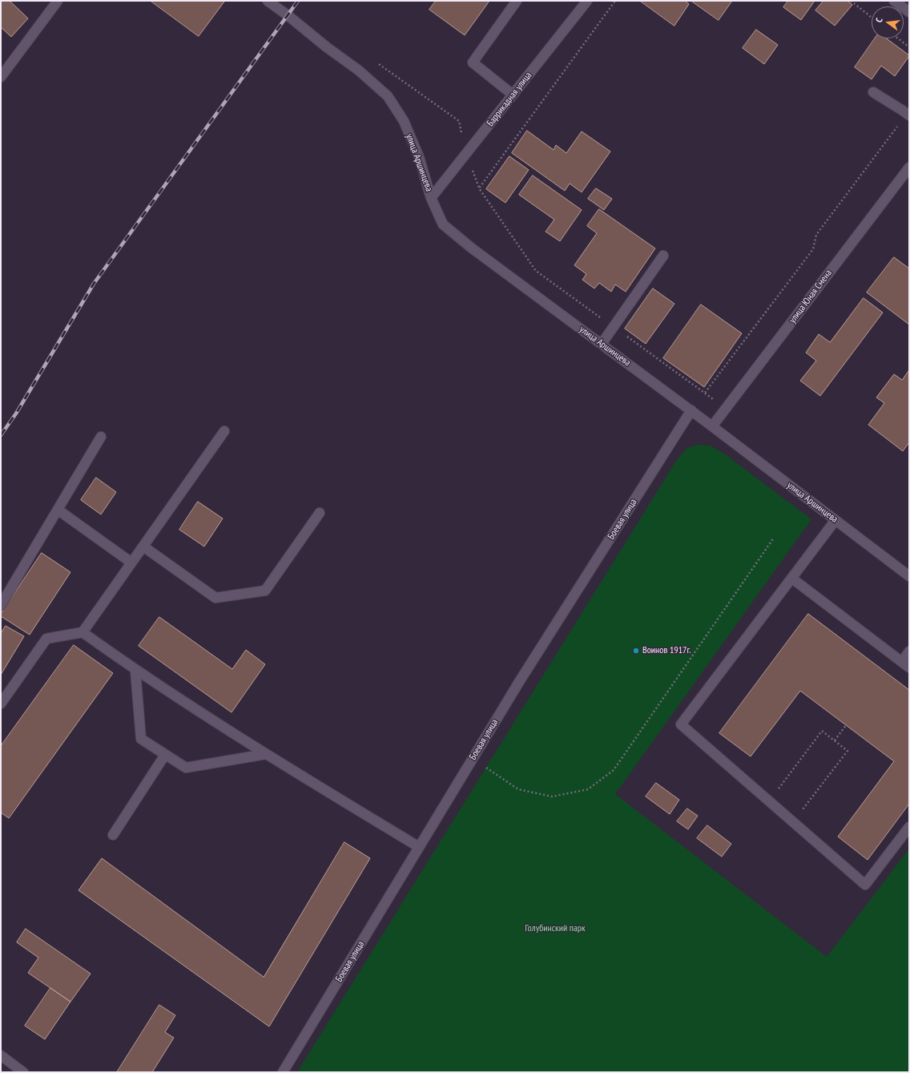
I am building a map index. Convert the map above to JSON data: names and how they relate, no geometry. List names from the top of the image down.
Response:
{
  "streets": {
    "street": [
      "Баррикадная улица",
      "улица Аршинцева",
      "улица Юная Смена",
      "Боевая улица"
    ]
  },
  "crossings": [
    ["Баррикадная улица", "улица Аршинцева"],
    ["улица Аршинцева", "улица Юная Смена"],
    ["улица Аршинцева", "Боевая улица"]
  ],
  "parks": ["Голубинский парк"],
  "places": ["Воинов 1917г."],
  "north": "left"
}
